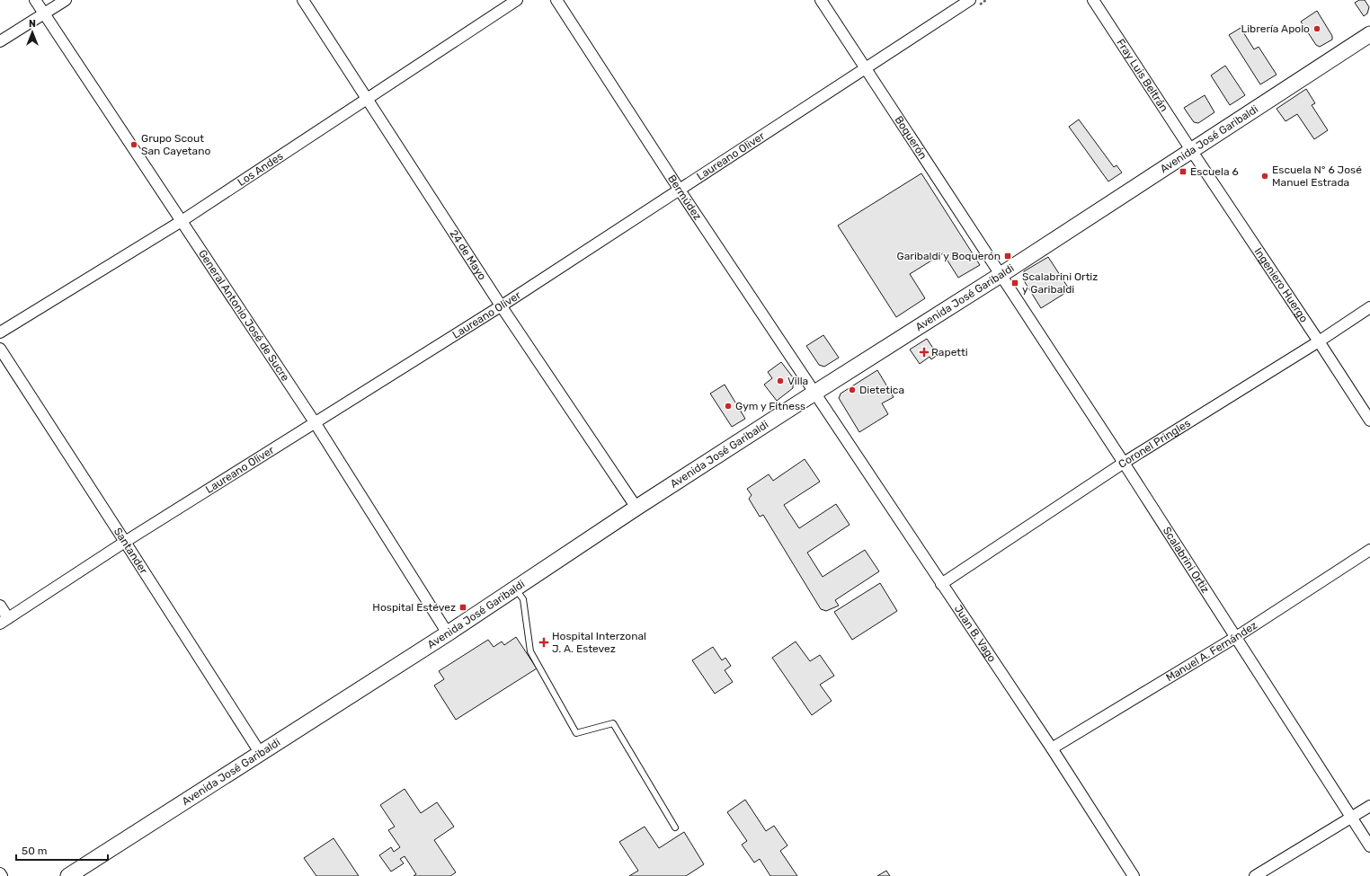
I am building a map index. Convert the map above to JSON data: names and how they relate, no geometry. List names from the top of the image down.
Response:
{
  "streets": {
    "main road": ["Avenida José Garibaldi"],
    "street": [
      "Fray Luis Beltrán",
      "Boquerón",
      "Laureano Oliver",
      "Los Andes",
      "Bermúdez",
      "24 de Mayo",
      "Ingeniero Huergo",
      "General Antonio José de Sucre",
      "Coronel Pringles",
      "Santander",
      "Scalabrini Ortiz",
      "Juan B. Vago",
      "Manuel A. Fernández"
    ]
  },
  "crossings": [
    ["Fray Luis Beltrán", "Avenida José Garibaldi"],
    ["Fray Luis Beltrán", "Ingeniero Huergo"],
    ["Boquerón", "Avenida José Garibaldi"],
    ["Boquerón", "Laureano Oliver"],
    ["Boquerón", "Scalabrini Ortiz"],
    ["Avenida José Garibaldi", "Bermúdez"],
    ["Avenida José Garibaldi", "24 de Mayo"],
    ["Avenida José Garibaldi", "Ingeniero Huergo"],
    ["Avenida José Garibaldi", "General Antonio José de Sucre"],
    ["Avenida José Garibaldi", "Santander"],
    ["Avenida José Garibaldi", "Scalabrini Ortiz"],
    ["Avenida José Garibaldi", "Juan B. Vago"],
    ["Laureano Oliver", "Bermúdez"],
    ["Laureano Oliver", "24 de Mayo"],
    ["Laureano Oliver", "General Antonio José de Sucre"],
    ["Laureano Oliver", "Santander"],
    ["Los Andes", "24 de Mayo"],
    ["Los Andes", "General Antonio José de Sucre"],
    ["Bermúdez", "Juan B. Vago"],
    ["Ingeniero Huergo", "Coronel Pringles"],
    ["Coronel Pringles", "Scalabrini Ortiz"],
    ["Coronel Pringles", "Juan B. Vago"],
    ["Scalabrini Ortiz", "Manuel A. Fernández"],
    ["Juan B. Vago", "Manuel A. Fernández"]
  ],
  "places": {
    "other": [
      "Librería Apolo",
      "Grupo Scout San Cayetano",
      "Escuela N° 6 José Manuel Estrada",
      "Villa",
      "Dietetica",
      "Gym y Fitness"
    ],
    "transit": [
      "Escuela 6",
      "Garibaldi y Boquerón",
      "Scalabrini Ortiz y Garibaldi",
      "Hospital Estévez"
    ],
    "health": ["Rapetti", "Hospital Interzonal J. A. Estevez"]
  },
  "scale_bar": "50 m",
  "north": "top"
}
